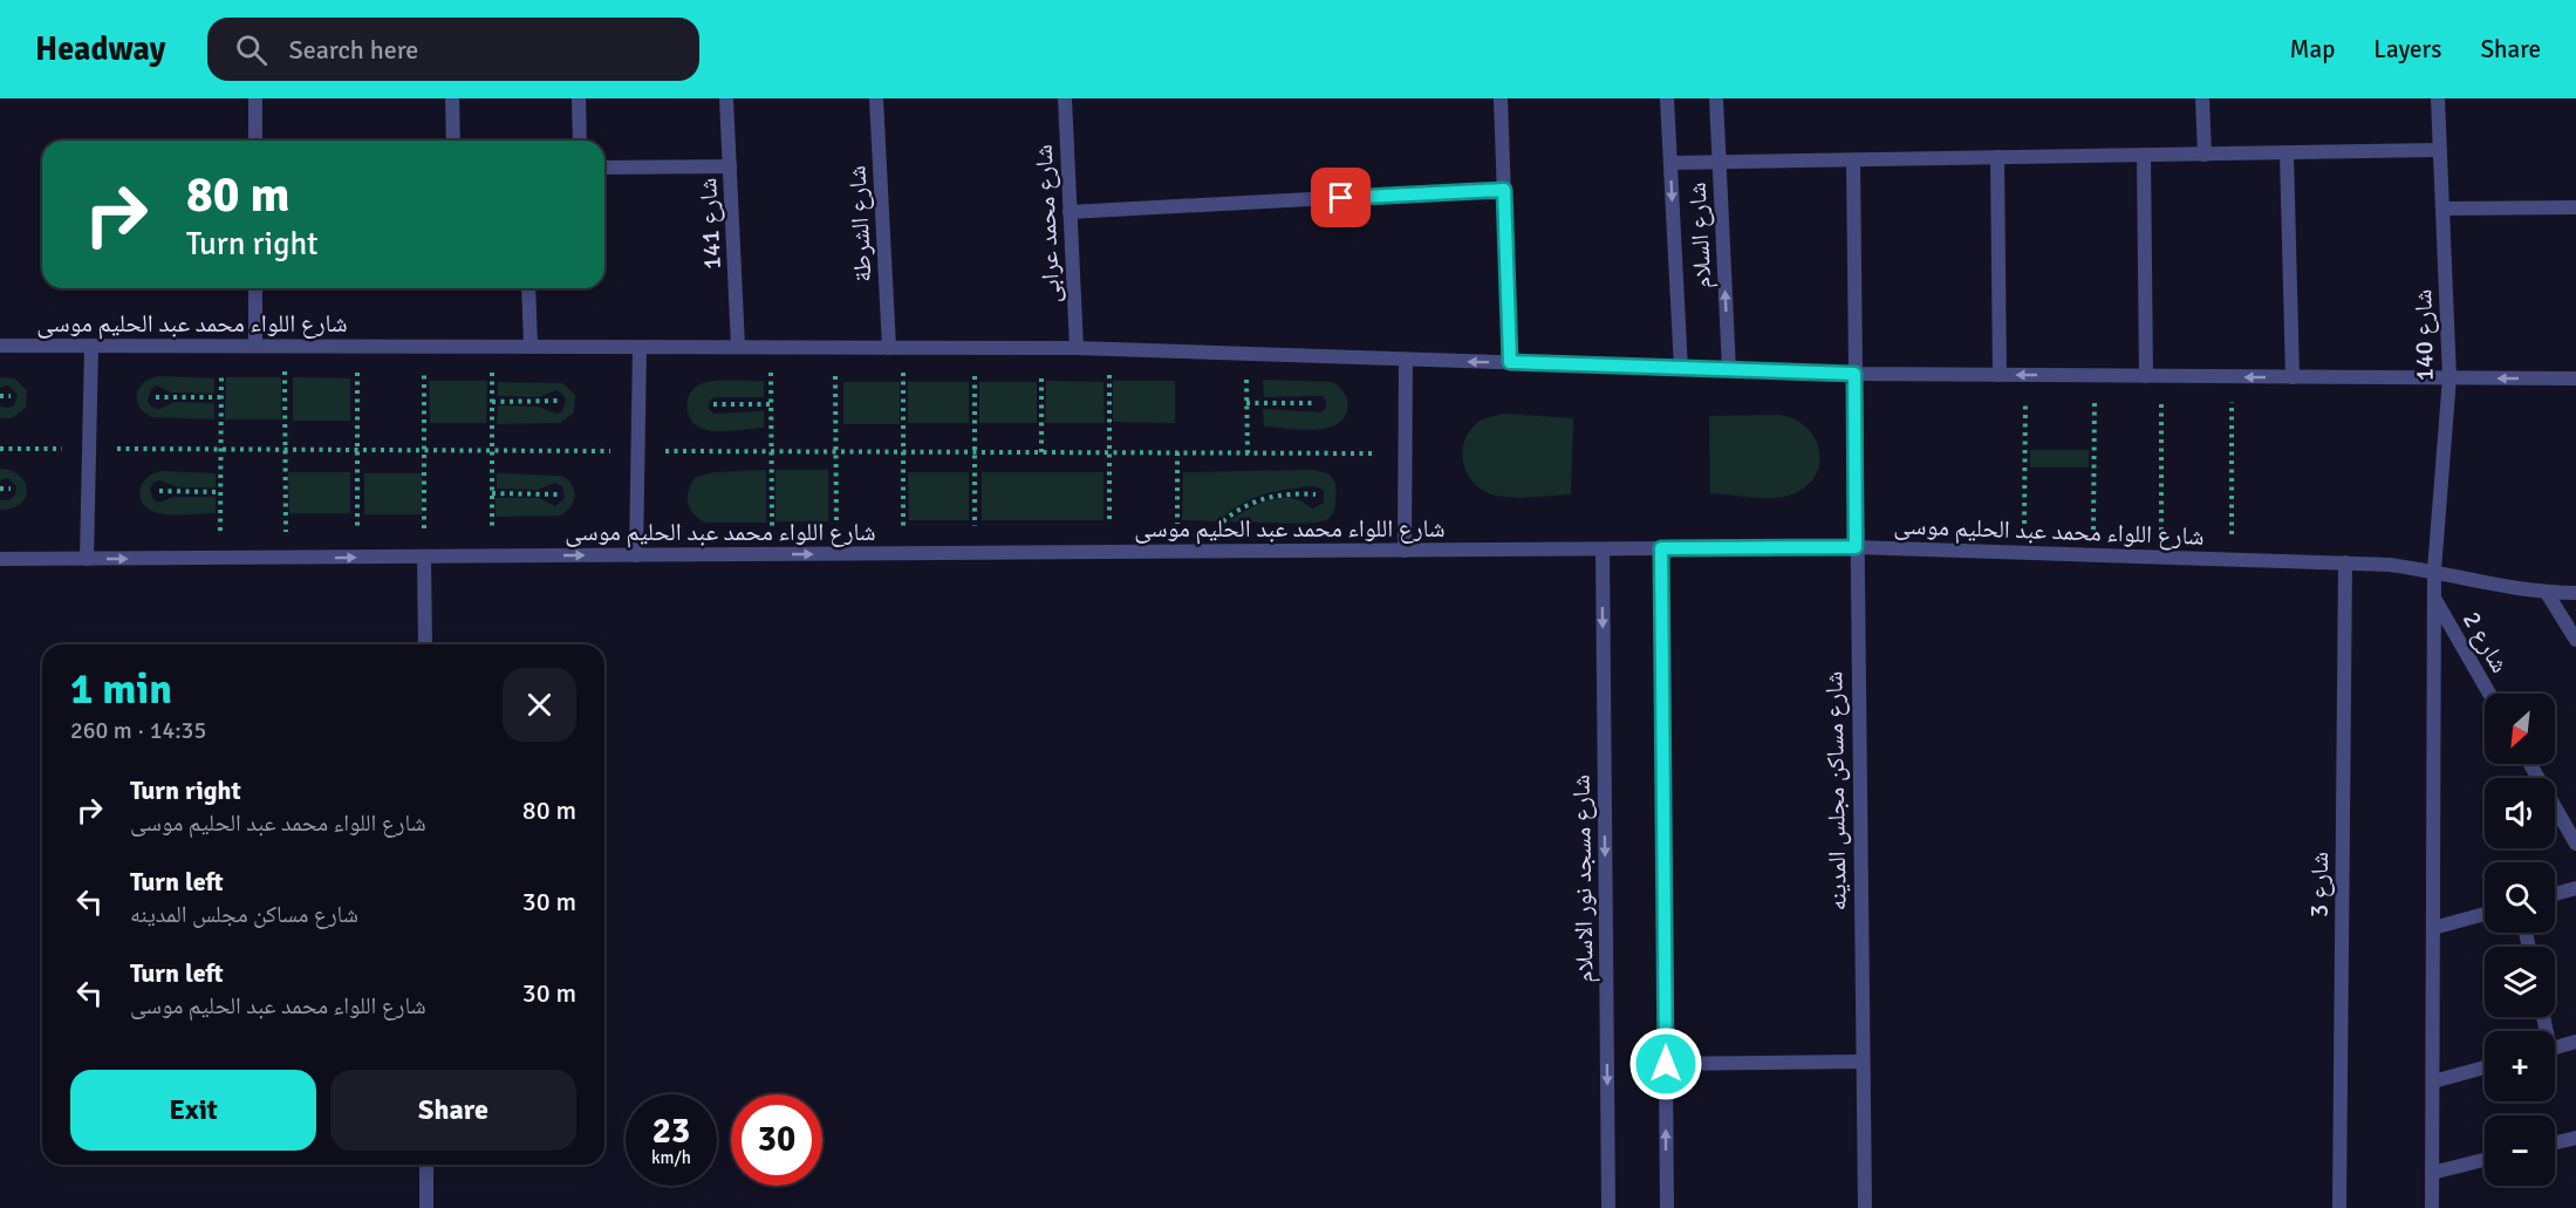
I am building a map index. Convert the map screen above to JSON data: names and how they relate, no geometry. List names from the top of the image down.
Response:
{
  "streets": {
    "street": [
      "شارع 141",
      "شارع الشرطة",
      "شارع محمد عرابى",
      "شارع السلام",
      "شارع اللواء محمد عبد الحليم موسى",
      "شارع 140",
      "شارع 2",
      "شارع مساكن مجلس المدينه",
      "شارع مسجد نور الاسلام",
      "شارع 3"
    ]
  },
  "crossings": [
    ["شارع 141", "شارع اللواء محمد عبد الحليم موسى"],
    ["شارع الشرطة", "شارع اللواء محمد عبد الحليم موسى"],
    ["شارع محمد عرابى", "شارع اللواء محمد عبد الحليم موسى"],
    ["شارع السلام", "شارع اللواء محمد عبد الحليم موسى"],
    ["شارع اللواء محمد عبد الحليم موسى", "شارع 140"],
    ["شارع اللواء محمد عبد الحليم موسى", "شارع مساكن مجلس المدينه"],
    ["شارع اللواء محمد عبد الحليم موسى", "شارع مسجد نور الاسلام"],
    ["شارع اللواء محمد عبد الحليم موسى", "شارع 3"],
    ["شارع 140", "شارع 2"]
  ],
  "north": "bottom left",
  "page": {
    "header": "Headway",
    "search": "Search here",
    "nav": ["Map", "Layers", "Share"],
    "turn": ["80 m", "Turn right"],
    "heading": ["1 min", "260 m · 14:35"],
    "map_buttons": ["+", "−"],
    "list": [
      {
        "name": "Turn right",
        "note": "شارع اللواء محمد عبد الحليم موسى",
        "value": "80 m"
      },
      {
        "name": "Turn left",
        "note": "شارع مساكن مجلس المدينه",
        "value": "30 m"
      },
      {
        "name": "Turn left",
        "note": "شارع اللواء محمد عبد الحليم موسى",
        "value": "30 m"
      }
    ],
    "buttons": ["Exit", "Share"],
    "speed": "23 km/h",
    "limit": "30"
  }
}
